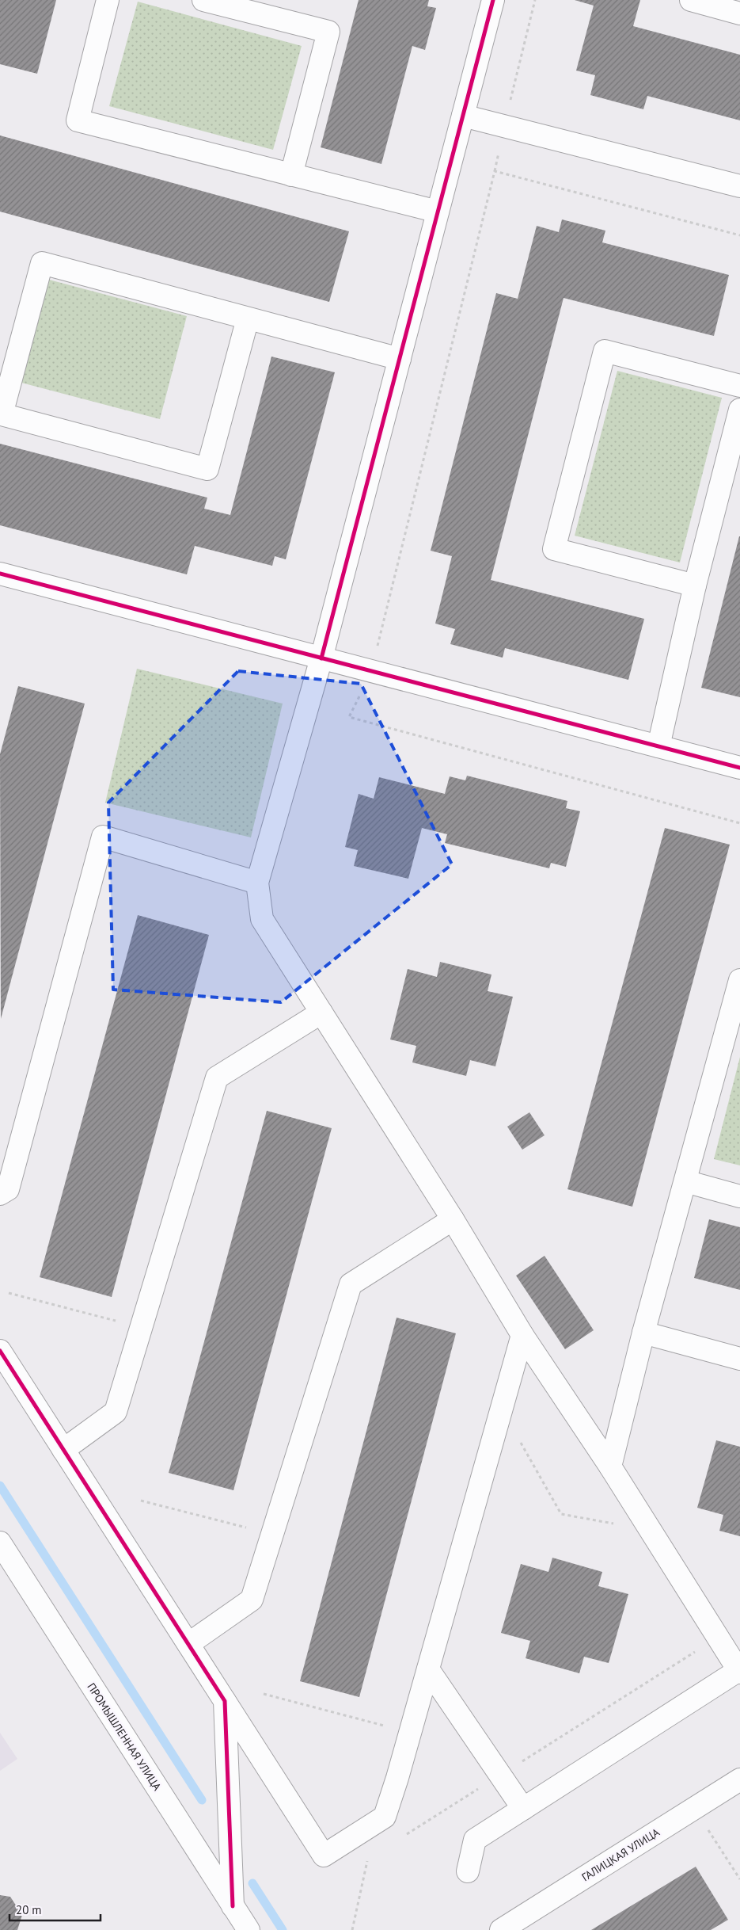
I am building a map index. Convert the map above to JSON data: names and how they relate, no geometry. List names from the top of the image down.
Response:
{
  "streets": {
    "street": ["ПРОМЫШЛЕННАЯ УЛИЦА", "ГАЛИЦКАЯ УЛИЦА"]
  },
  "scale_bar": "20 m"
}
